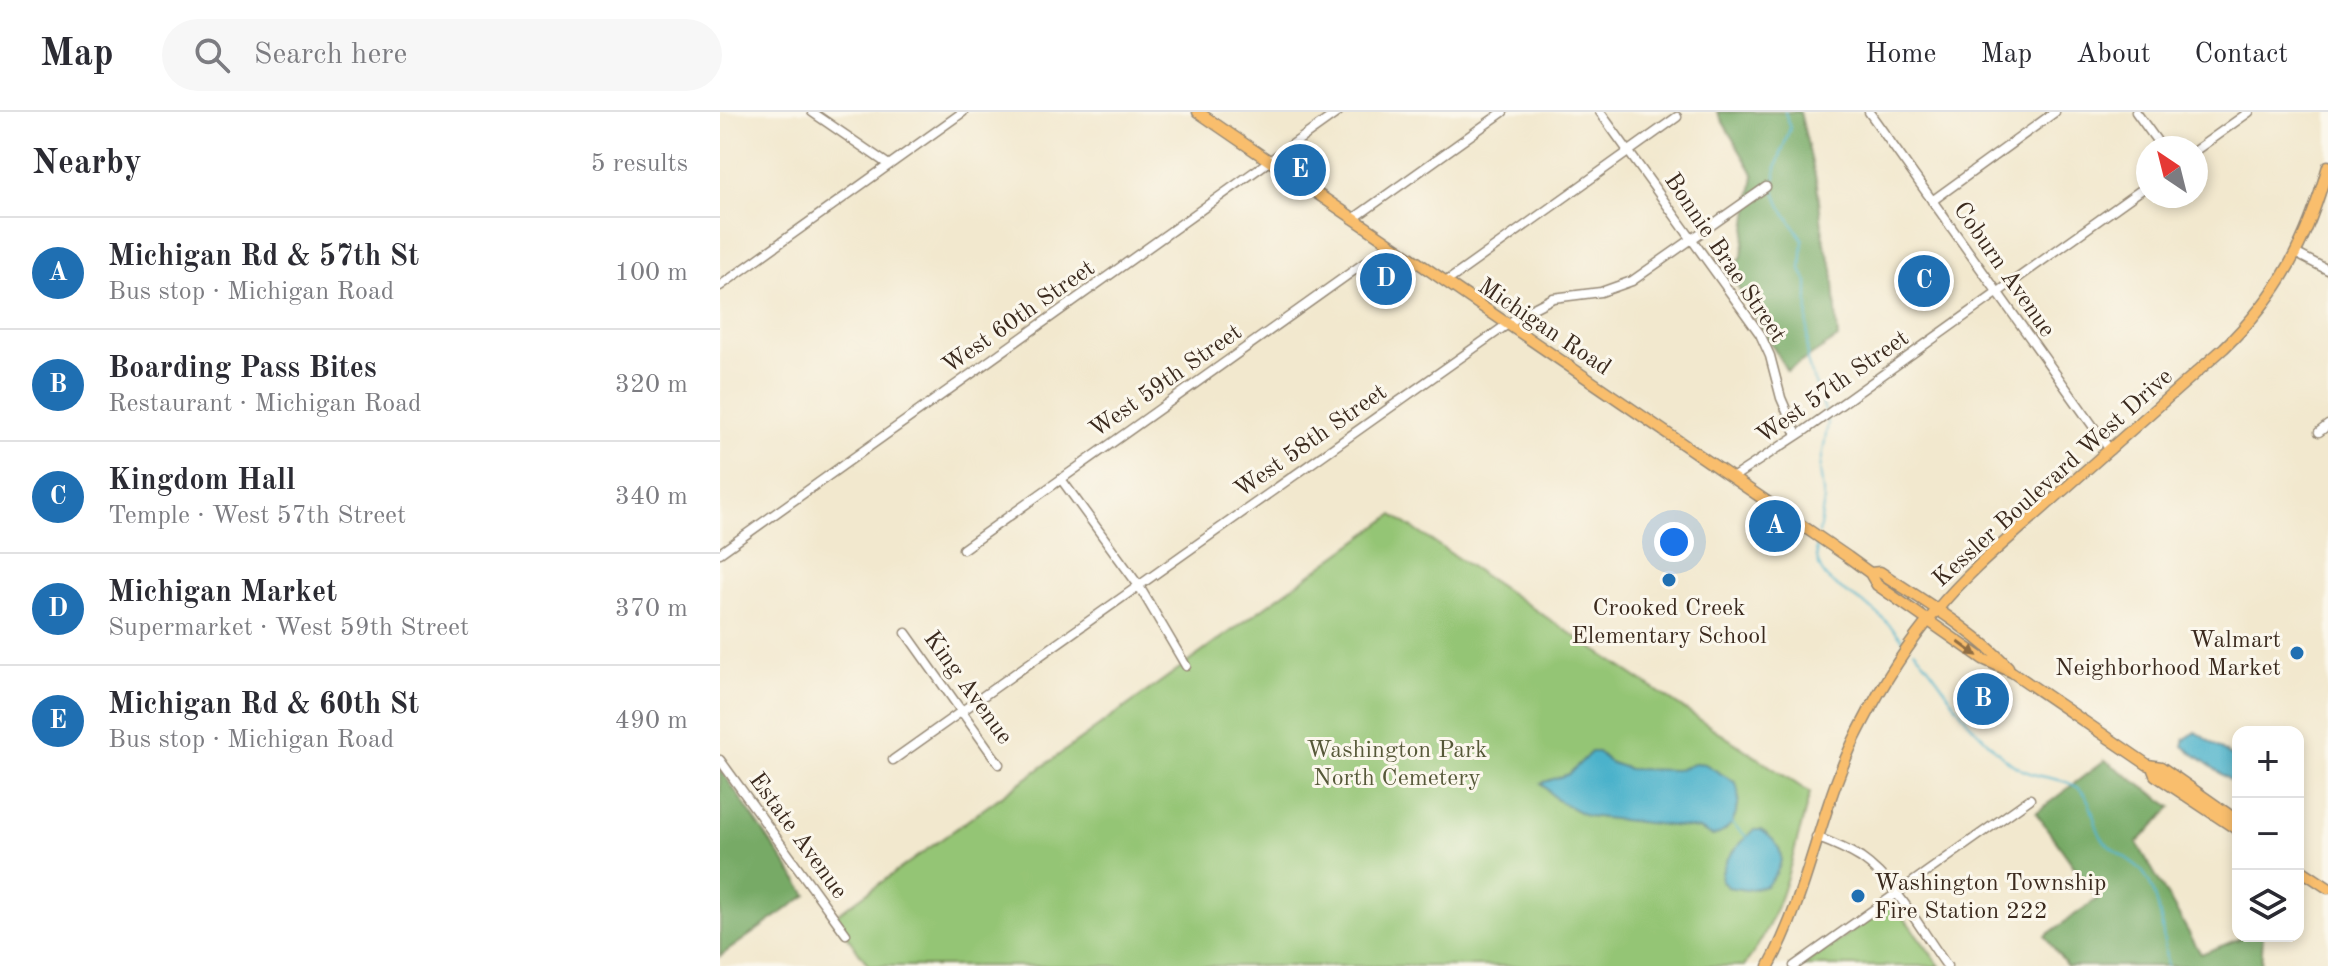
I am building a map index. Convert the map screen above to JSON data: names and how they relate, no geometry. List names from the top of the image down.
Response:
{
  "streets": {
    "main road": ["Michigan Road", "Kessler Boulevard West Drive"],
    "street": [
      "Bonnie Brae Street",
      "Coburn Avenue",
      "West 60th Street",
      "West 59th Street",
      "West 57th Street",
      "West 58th Street",
      "King Avenue",
      "Estate Avenue"
    ]
  },
  "crossings": [
    ["Bonnie Brae Street", "West 57th Street"],
    ["Bonnie Brae Street", "West 58th Street"],
    ["Coburn Avenue", "West 57th Street"],
    ["Coburn Avenue", "Kessler Boulevard West Drive"],
    ["West 60th Street", "Michigan Road"],
    ["Michigan Road", "West 59th Street"],
    ["Michigan Road", "West 57th Street"],
    ["Michigan Road", "West 58th Street"],
    ["Michigan Road", "Kessler Boulevard West Drive"],
    ["West 58th Street", "King Avenue"]
  ],
  "parks": ["Washington Park North Cemetery"],
  "places": ["Crooked Creek Elementary School", "Walmart Neighborhood Market", "Washington Township Fire Station 222"],
  "north": "top left",
  "page": {
    "header": "Map",
    "search": "Search here",
    "nav": [
      "Home",
      "Map",
      "About",
      "Contact"
    ],
    "heading": ["Nearby", "5 results"],
    "pins": [
      "E",
      "D",
      "C",
      "A",
      "B"
    ],
    "list": [
      {
        "mark": "A",
        "name": "Michigan Rd & 57th St",
        "note": "Bus stop · Michigan Road",
        "value": "100 m"
      },
      {
        "mark": "B",
        "name": "Boarding Pass Bites",
        "note": "Restaurant · Michigan Road",
        "value": "320 m"
      },
      {
        "mark": "C",
        "name": "Kingdom Hall",
        "note": "Temple · West 57th Street",
        "value": "340 m"
      },
      {
        "mark": "D",
        "name": "Michigan Market",
        "note": "Supermarket · West 59th Street",
        "value": "370 m"
      },
      {
        "mark": "E",
        "name": "Michigan Rd & 60th St",
        "note": "Bus stop · Michigan Road",
        "value": "490 m"
      }
    ],
    "map_buttons": ["+", "−"]
  }
}
